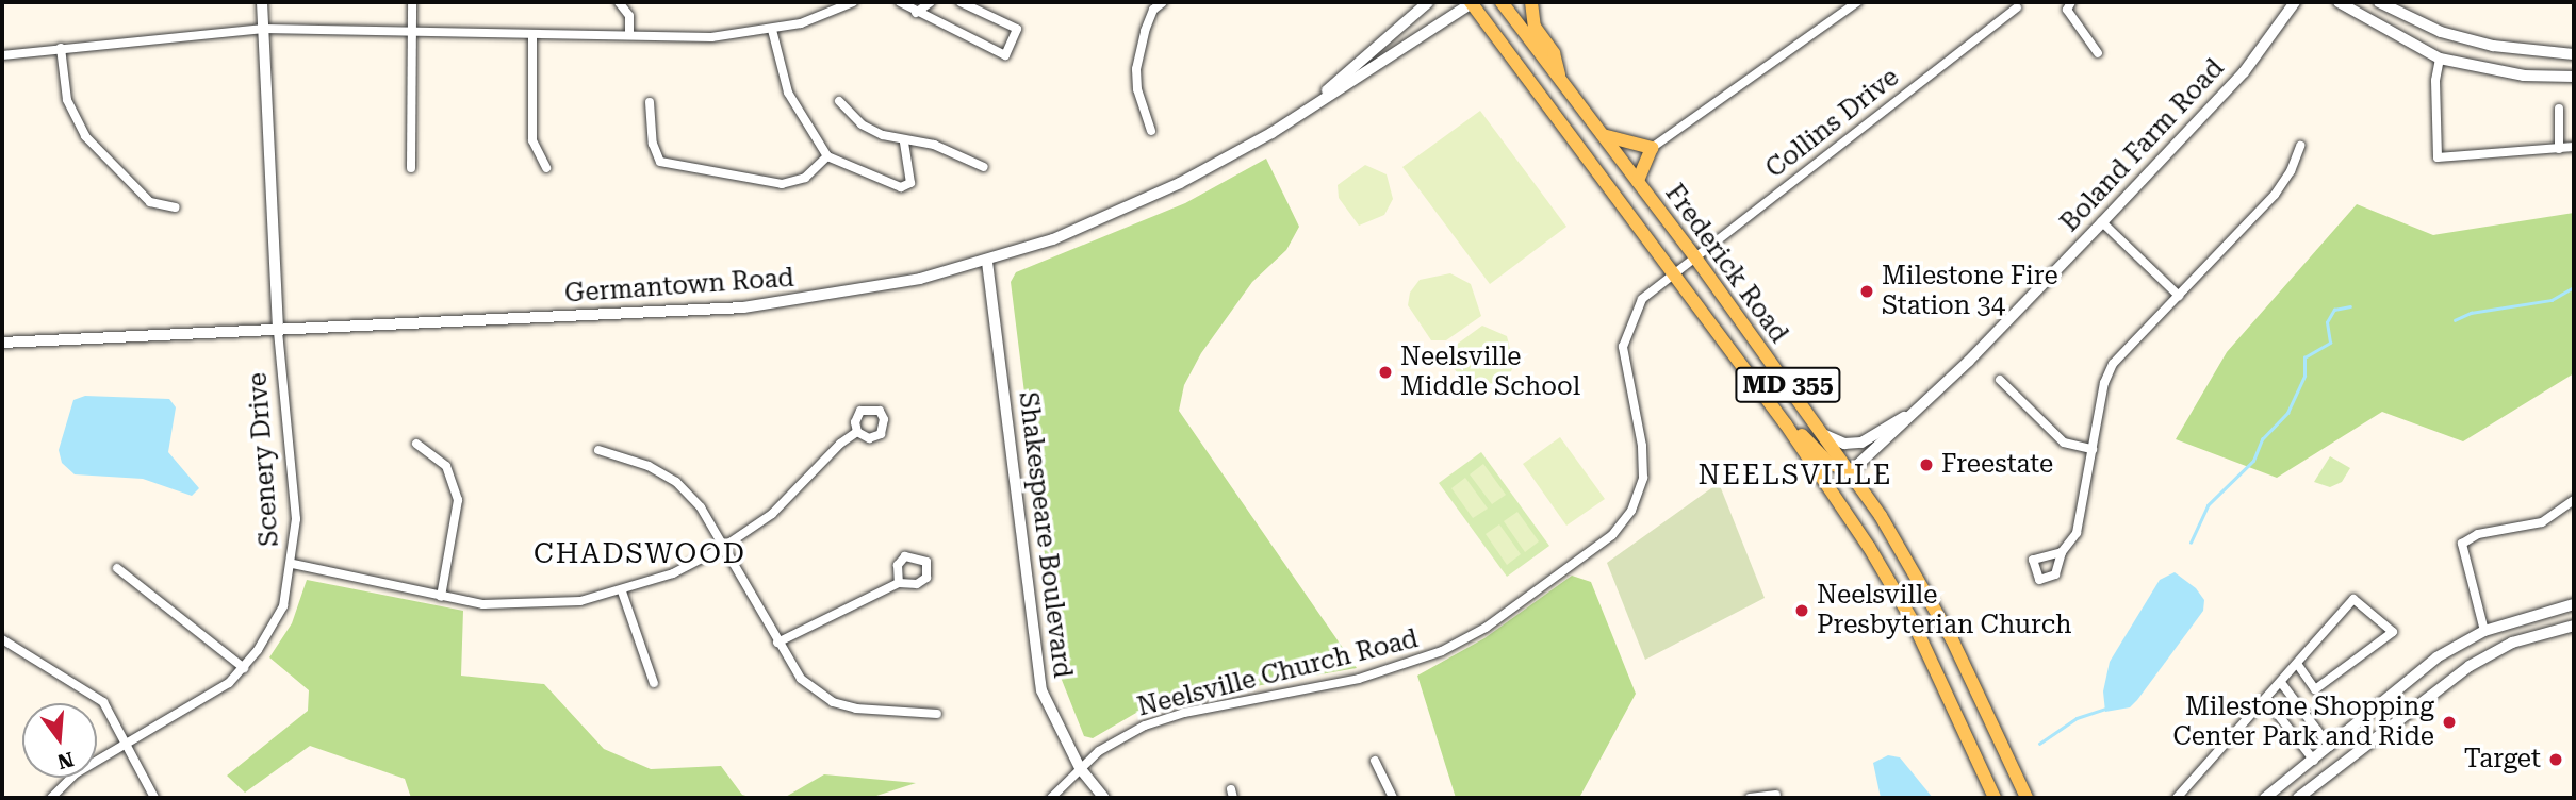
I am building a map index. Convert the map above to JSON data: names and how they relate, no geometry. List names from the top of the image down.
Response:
{
  "streets": {
    "main road": ["Frederick Road", "MD 355"],
    "street": [
      "Collins Drive",
      "Boland Farm Road",
      "Germantown Road",
      "Scenery Drive",
      "Shakespeare Boulevard",
      "Neelsville Church Road"
    ]
  },
  "crossings": [
    ["Collins Drive", "Frederick Road"],
    ["Collins Drive", "Neelsville Church Road"],
    ["Boland Farm Road", "Frederick Road"],
    ["Frederick Road", "Germantown Road"],
    ["Frederick Road", "Neelsville Church Road"],
    ["Germantown Road", "Scenery Drive"],
    ["Germantown Road", "Shakespeare Boulevard"],
    ["Shakespeare Boulevard", "Neelsville Church Road"]
  ],
  "districts": ["NEELSVILLE", "CHADSWOOD"],
  "places": [
    "Milestone Fire Station 34",
    "Neelsville Middle School",
    "Freestate",
    "Neelsville Presbyterian Church",
    "Milestone Shopping Center Park and Ride",
    "Target"
  ],
  "north": "bottom"
}
